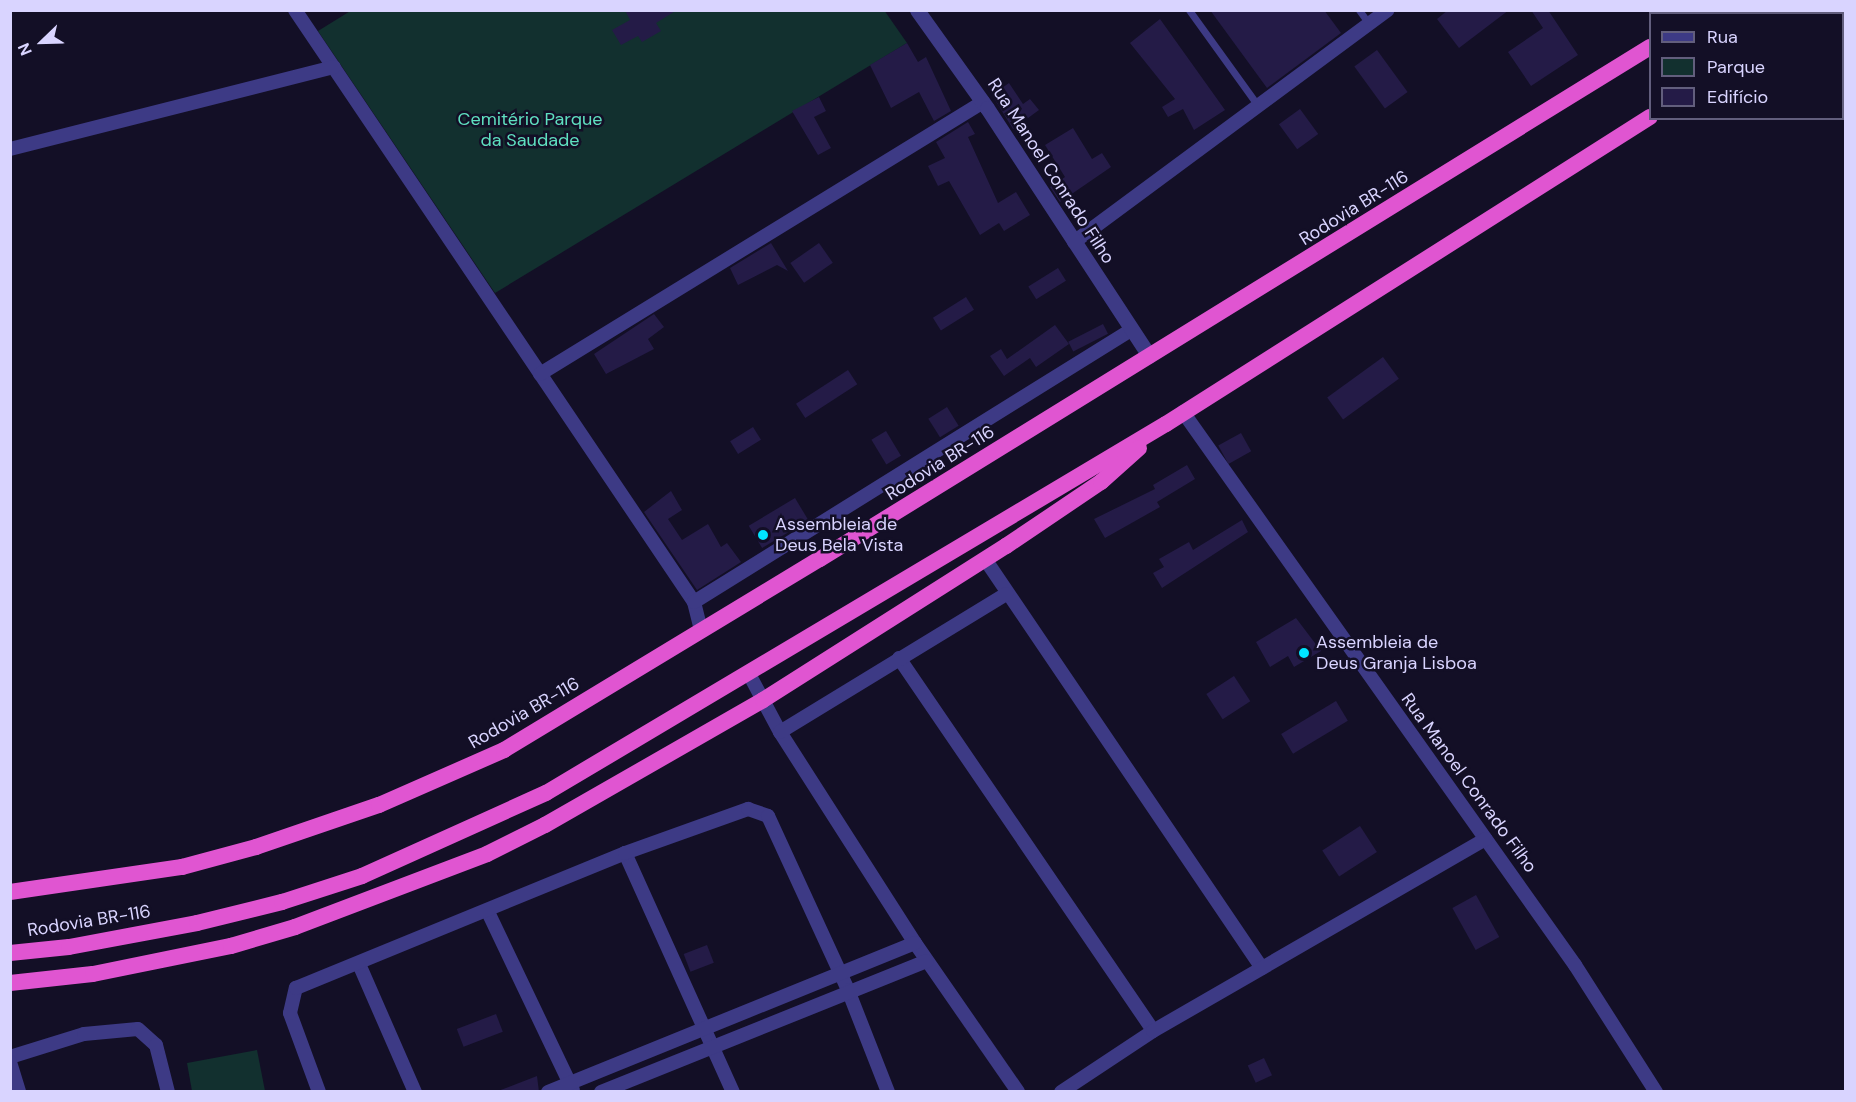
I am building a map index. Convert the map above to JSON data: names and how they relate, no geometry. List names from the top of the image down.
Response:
{
  "streets": {
    "highway": ["Rodovia BR-116"],
    "street": ["Rua Manoel Conrado Filho"]
  },
  "crossings": [
    ["Rua Manoel Conrado Filho", "Rodovia BR-116"]
  ],
  "parks": ["Cemitério Parque da Saudade"],
  "places": ["Assembleia de Deus Bela Vista", "Assembleia de Deus Granja Lisboa"],
  "legend": ["Rua", "Parque", "Edifício"],
  "north": "bottom left"
}
